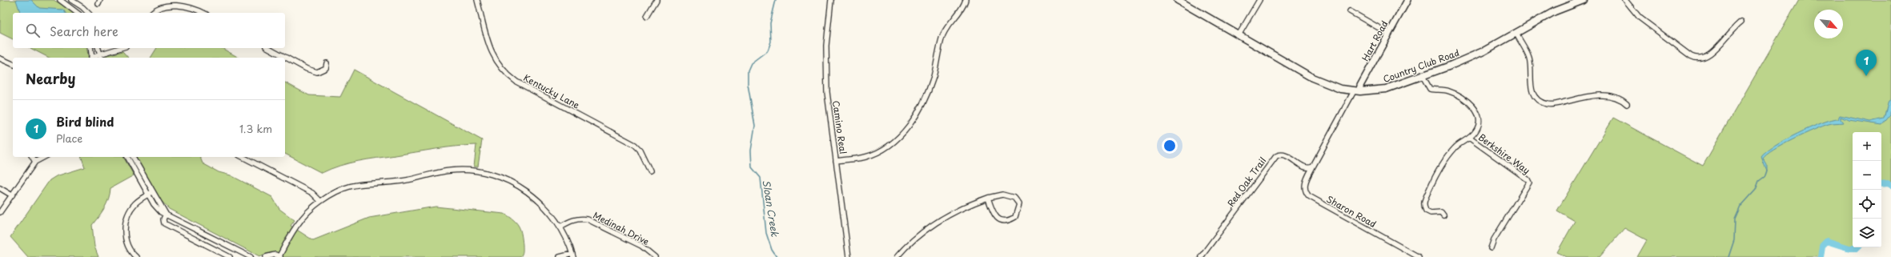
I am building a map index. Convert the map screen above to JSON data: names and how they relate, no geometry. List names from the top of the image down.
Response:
{
  "streets": {
    "main road": ["Country Club Road"],
    "street": [
      "Hart Road",
      "Kentucky Lane",
      "Camino Real",
      "Berkshire Way",
      "Red Oak Trail",
      "Sharon Road",
      "Medinah Drive"
    ]
  },
  "crossings": [
    ["Hart Road", "Country Club Road"],
    ["Red Oak Trail", "Sharon Road"]
  ],
  "water": ["Sloan Creek"],
  "north": "bottom right",
  "page": {
    "search": "Search here",
    "pins": "1",
    "heading": "Nearby",
    "list": [
      {
        "mark": "1",
        "name": "Bird blind",
        "note": "Place",
        "value": "1.3 km"
      }
    ],
    "map_buttons": ["+", "−"]
  }
}
